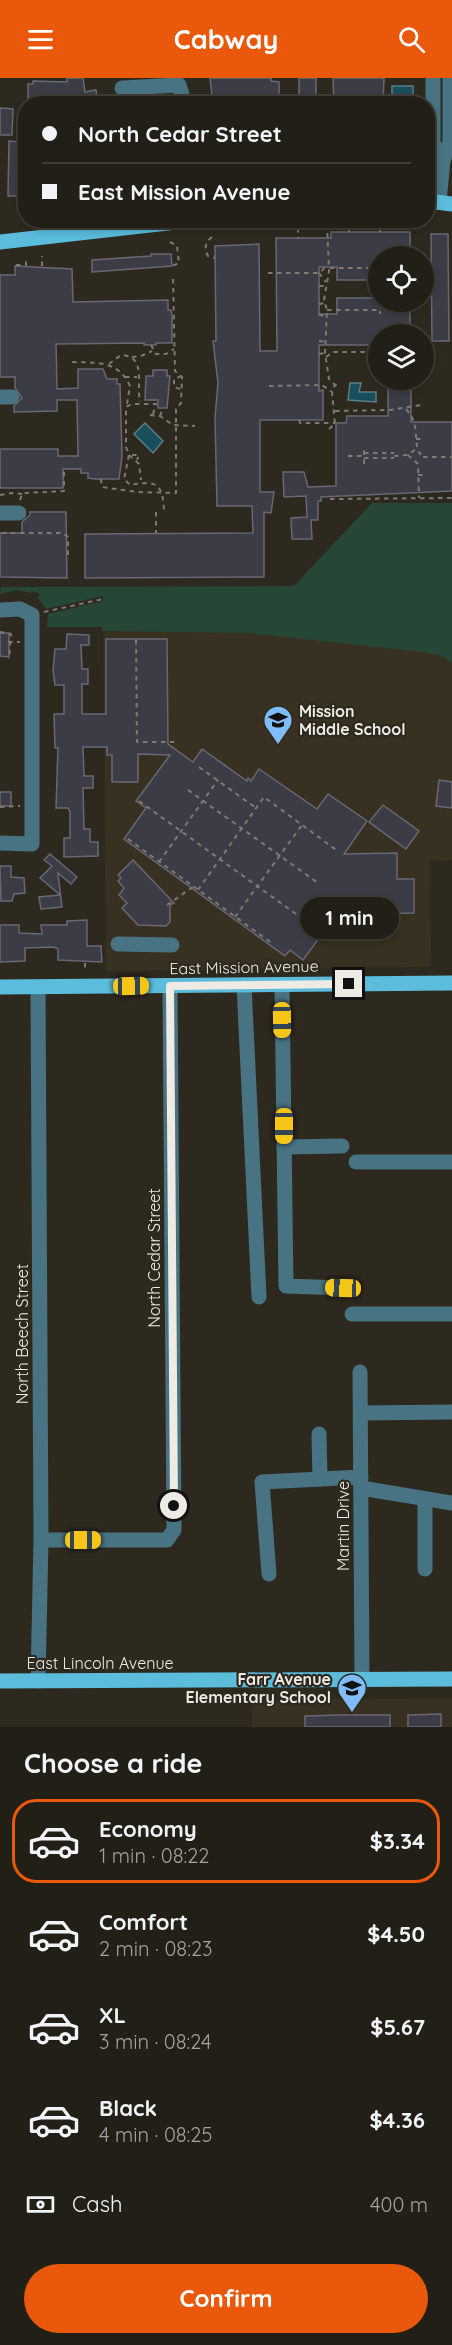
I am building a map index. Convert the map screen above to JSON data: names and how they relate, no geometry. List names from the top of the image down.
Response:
{
  "streets": {
    "main road": ["East Mission Avenue", "East Lincoln Avenue"],
    "street": ["North Cedar Street", "North Beech Street", "Martin Drive"]
  },
  "crossings": [
    ["East Mission Avenue", "North Cedar Street"],
    ["East Mission Avenue", "North Beech Street"],
    ["North Cedar Street", "North Beech Street"],
    ["North Beech Street", "East Lincoln Avenue"],
    ["Martin Drive", "East Lincoln Avenue"]
  ],
  "places": {
    "school or university": ["Mission Middle School", "Farr Avenue Elementary School"]
  },
  "page": {
    "header": "Cabway",
    "banner": ["North Cedar Street", "East Mission Avenue"],
    "bubble": "1 min",
    "heading": "Choose a ride",
    "list": [
      {
        "name": "Economy",
        "note": "1 min · 08:22",
        "value": "$3.34"
      },
      {
        "name": "Comfort",
        "note": "2 min · 08:23",
        "value": "$4.50"
      },
      {
        "name": "XL",
        "note": "3 min · 08:24",
        "value": "$5.67"
      },
      {
        "name": "Black",
        "note": "4 min · 08:25",
        "value": "$4.36"
      }
    ],
    "pay": ["Cash", "400 m"],
    "buttons": "Confirm"
  }
}
